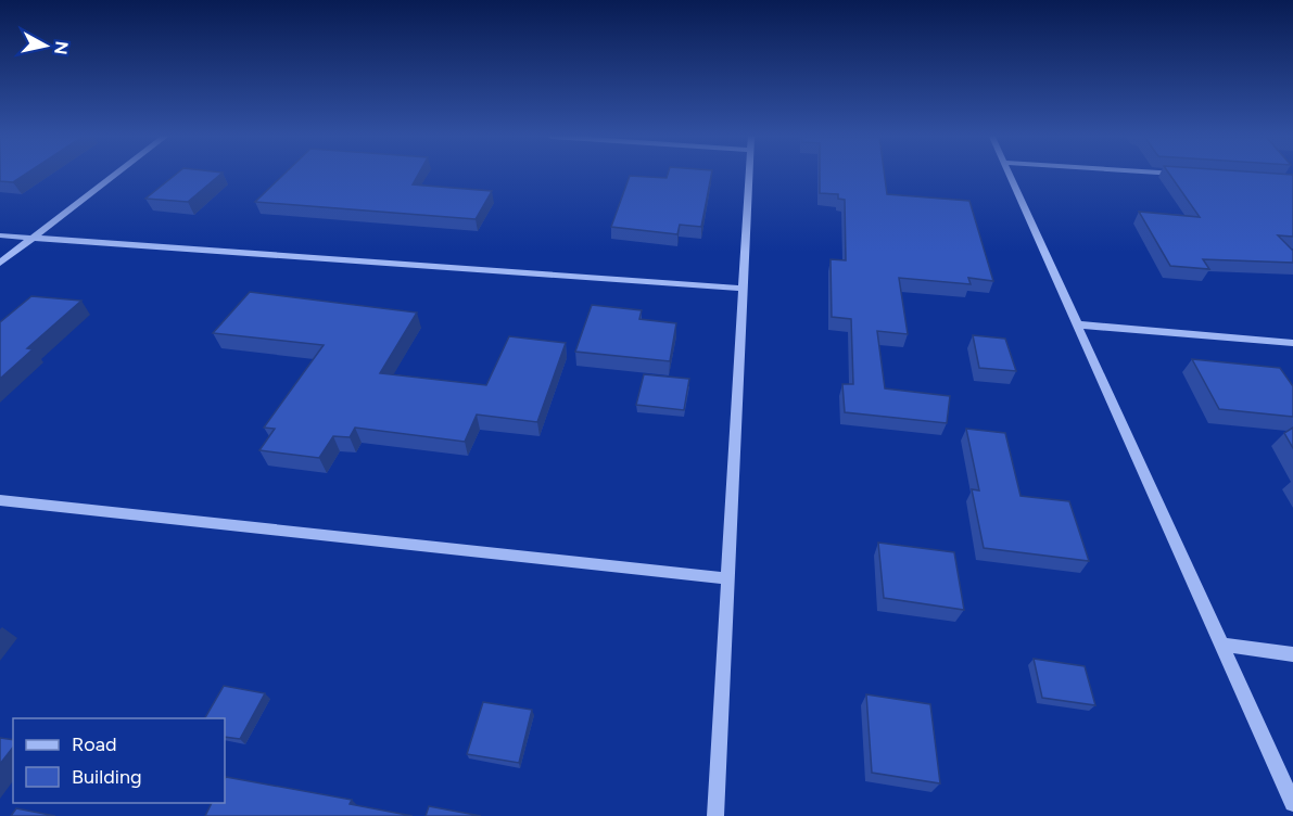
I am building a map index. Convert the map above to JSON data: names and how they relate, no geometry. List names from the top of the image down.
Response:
{
  "legend": ["Road", "Building"],
  "north": "right"
}
